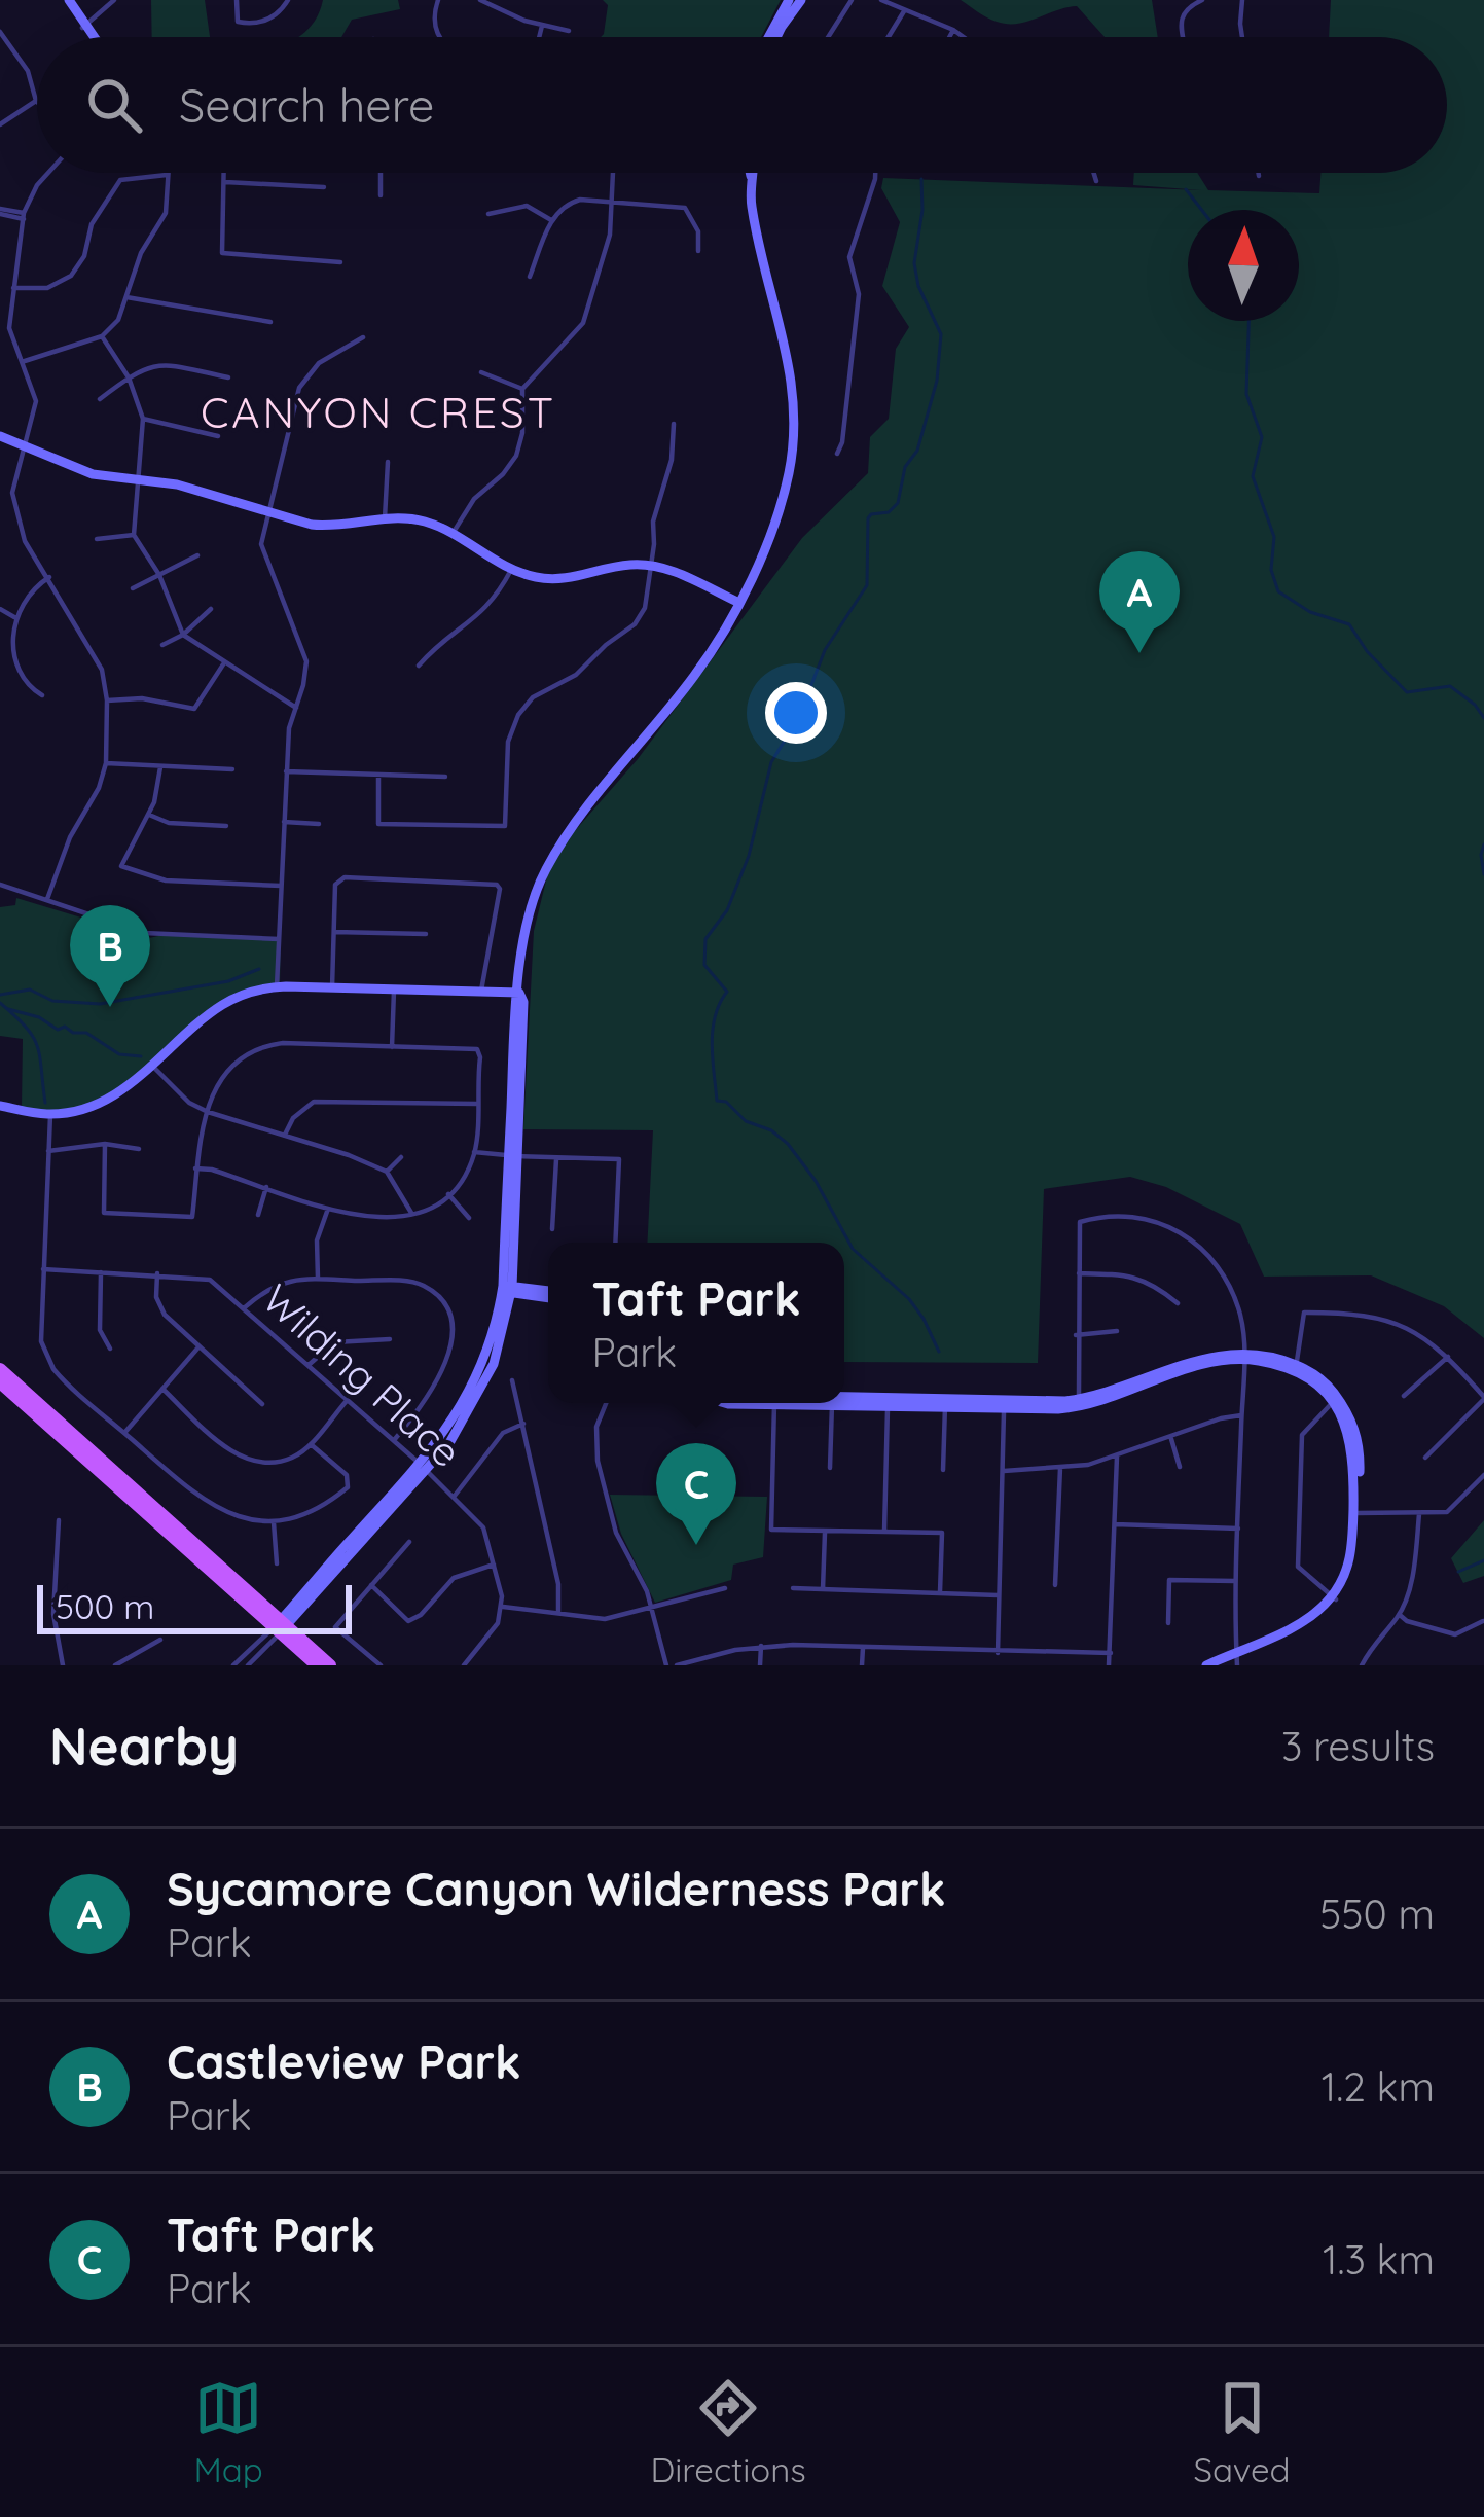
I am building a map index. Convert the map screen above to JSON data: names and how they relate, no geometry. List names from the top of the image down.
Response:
{
  "streets": {
    "street": ["Wilding Place"]
  },
  "districts": ["CANYON CREST"],
  "scale_bar": "500 m",
  "north": "top",
  "page": {
    "search": "Search here",
    "pins": ["A", "B", "C"],
    "popup": ["Taft Park", "Park"],
    "scale": "500 m",
    "heading": ["Nearby", "3 results"],
    "list": [
      {
        "mark": "A",
        "name": "Sycamore Canyon Wilderness Park",
        "note": "Park",
        "value": "550 m"
      },
      {
        "mark": "B",
        "name": "Castleview Park",
        "note": "Park",
        "value": "1.2 km"
      },
      {
        "mark": "C",
        "name": "Taft Park",
        "note": "Park",
        "value": "1.3 km"
      }
    ],
    "nav": ["Map", "Directions", "Saved"]
  }
}
